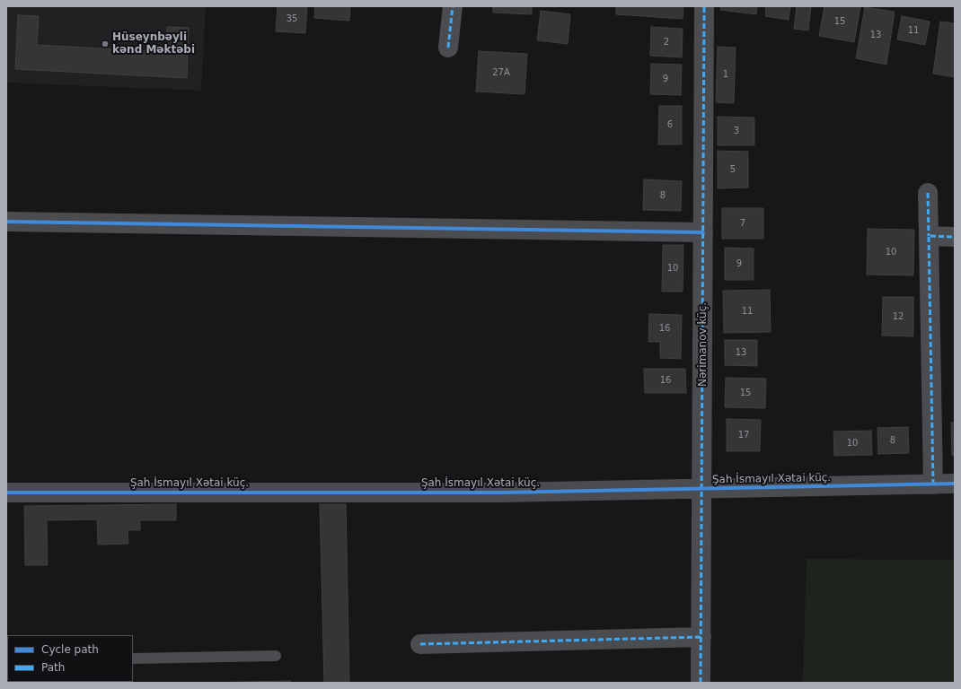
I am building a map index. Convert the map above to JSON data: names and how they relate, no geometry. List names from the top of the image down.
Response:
{
  "streets": {
    "street": ["Nərimanov küç.", "Şah İsmayıl Xətai küç."]
  },
  "crossings": [
    ["Nərimanov küç.", "Şah İsmayıl Xətai küç."]
  ],
  "places": ["Hüseynbəyli kənd Məktəbi"],
  "house_numbers": [
    "35",
    "15",
    "11",
    "13",
    "2",
    "27A",
    "1",
    "9",
    "6",
    "3",
    "5",
    "8",
    "7",
    "10",
    "9",
    "10",
    "11",
    "12",
    "16",
    "13",
    "16",
    "15",
    "17",
    "8",
    "10"
  ],
  "legend": ["Cycle path", "Path"]
}
